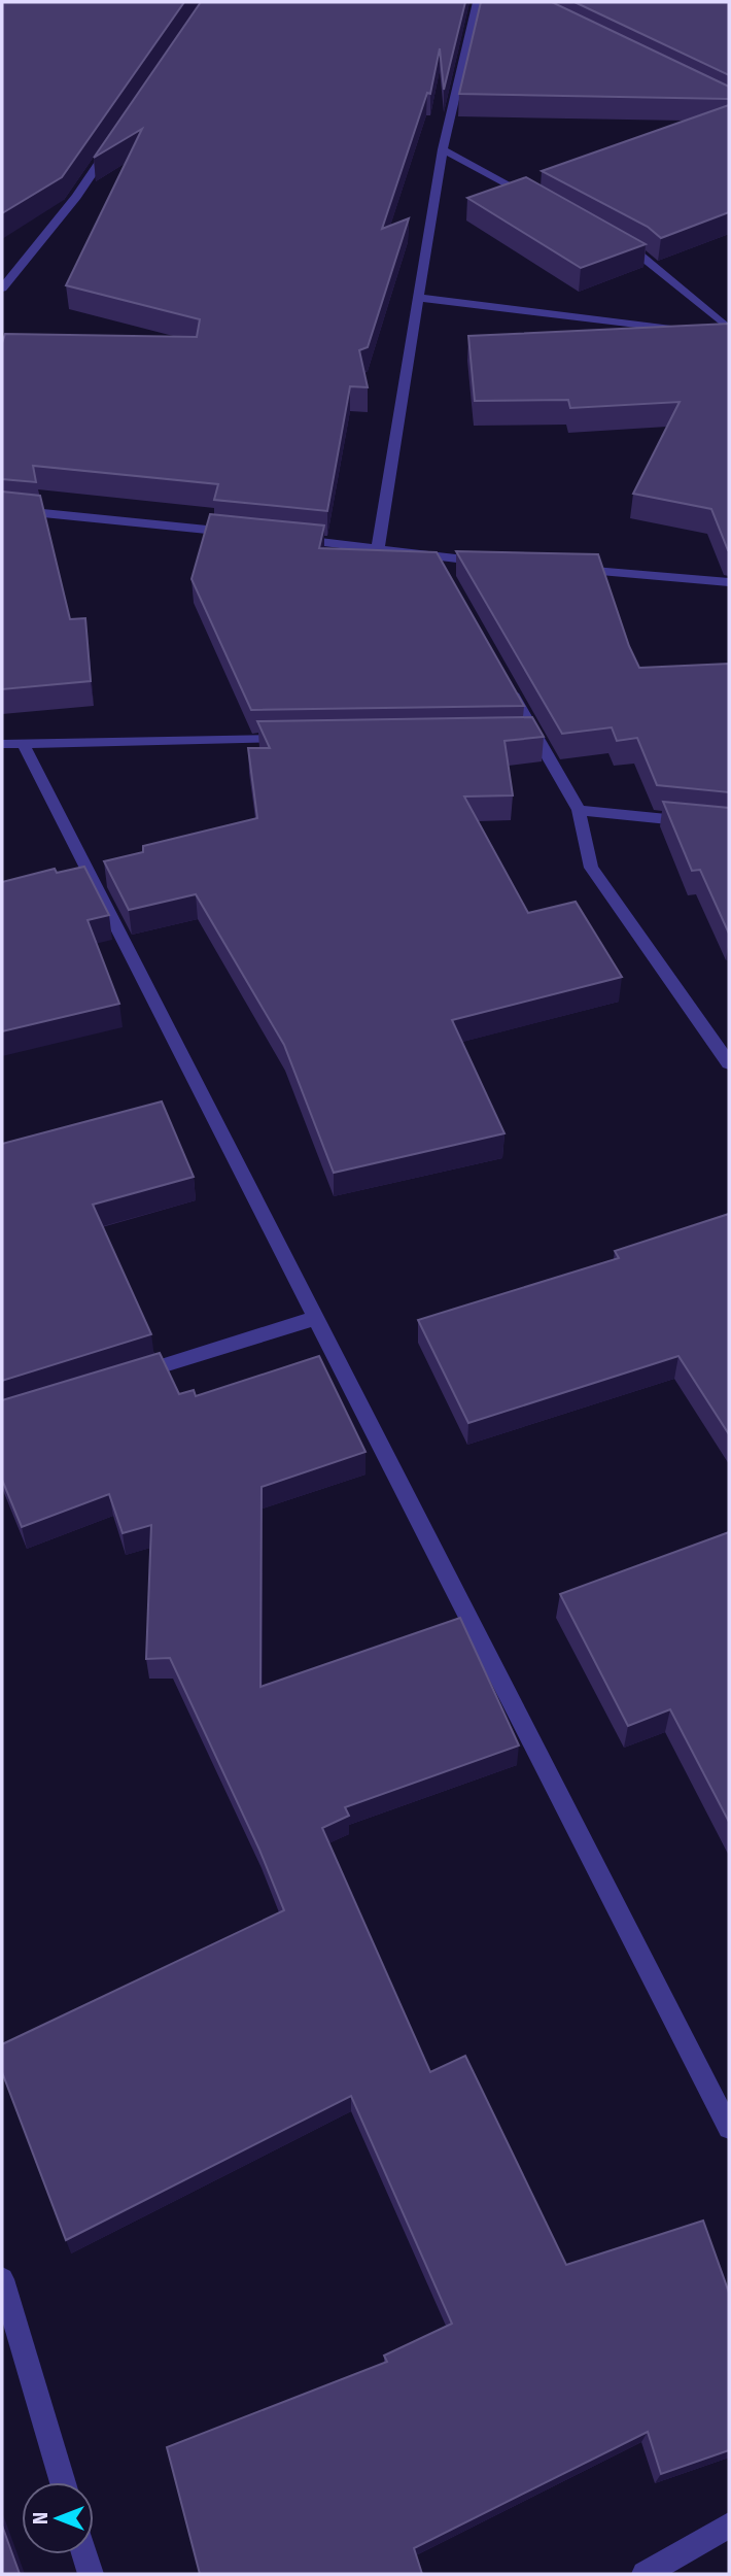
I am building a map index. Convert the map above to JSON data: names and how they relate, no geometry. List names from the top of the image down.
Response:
{
  "north": "left"
}
